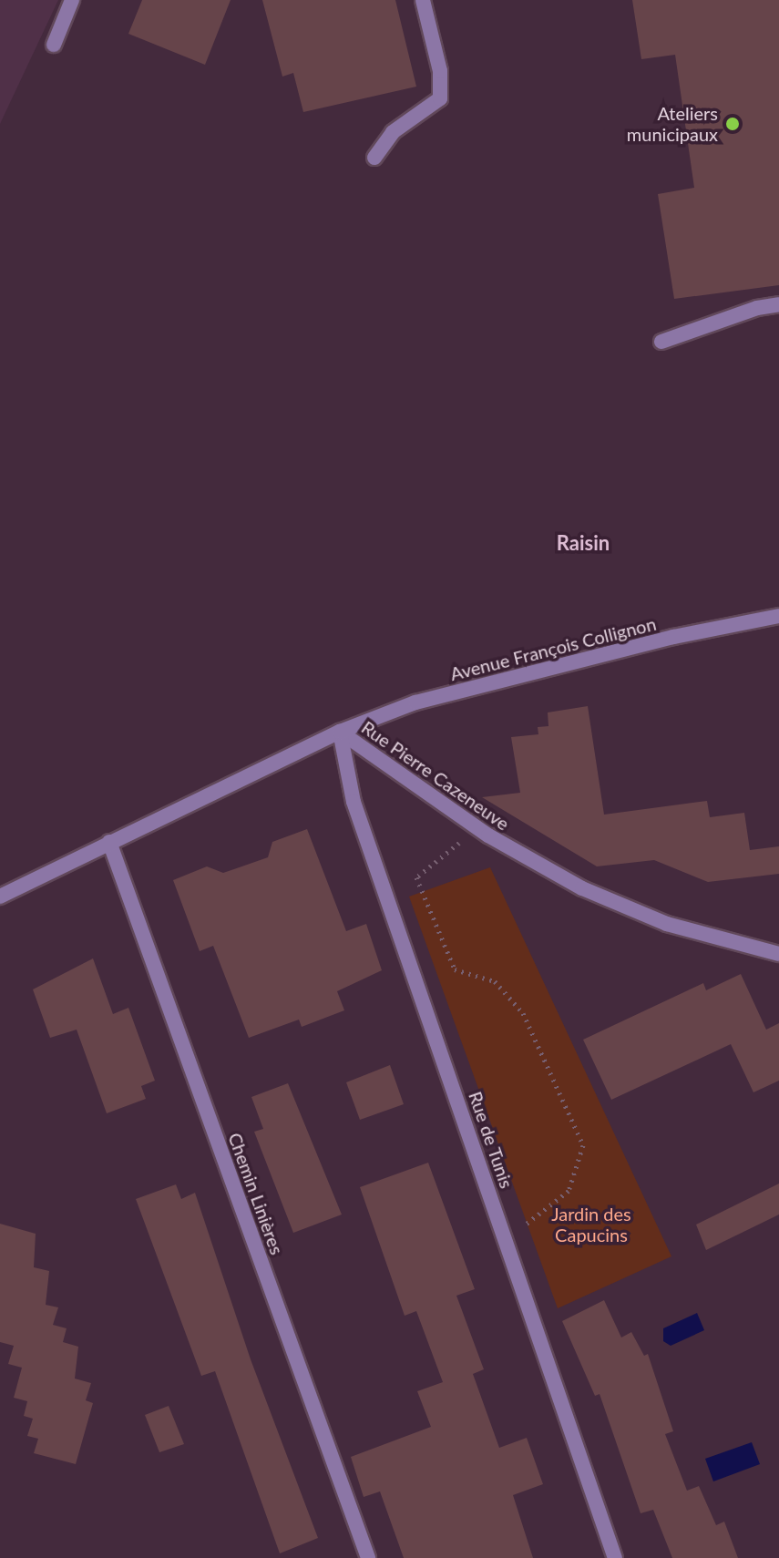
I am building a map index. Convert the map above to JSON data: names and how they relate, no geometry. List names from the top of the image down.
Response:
{
  "streets": {
    "street": [
      "Avenue François Collignon",
      "Rue Pierre Cazeneuve",
      "Rue de Tunis",
      "Chemin Linières"
    ]
  },
  "crossings": [
    ["Avenue François Collignon", "Rue Pierre Cazeneuve"],
    ["Avenue François Collignon", "Rue de Tunis"],
    ["Rue Pierre Cazeneuve", "Rue de Tunis"],
    ["Rue Pierre Cazeneuve", "Chemin Linières"]
  ],
  "districts": ["Raisin"],
  "parks": ["Jardin des Capucins"],
  "places": ["Ateliers municipaux"]
}
